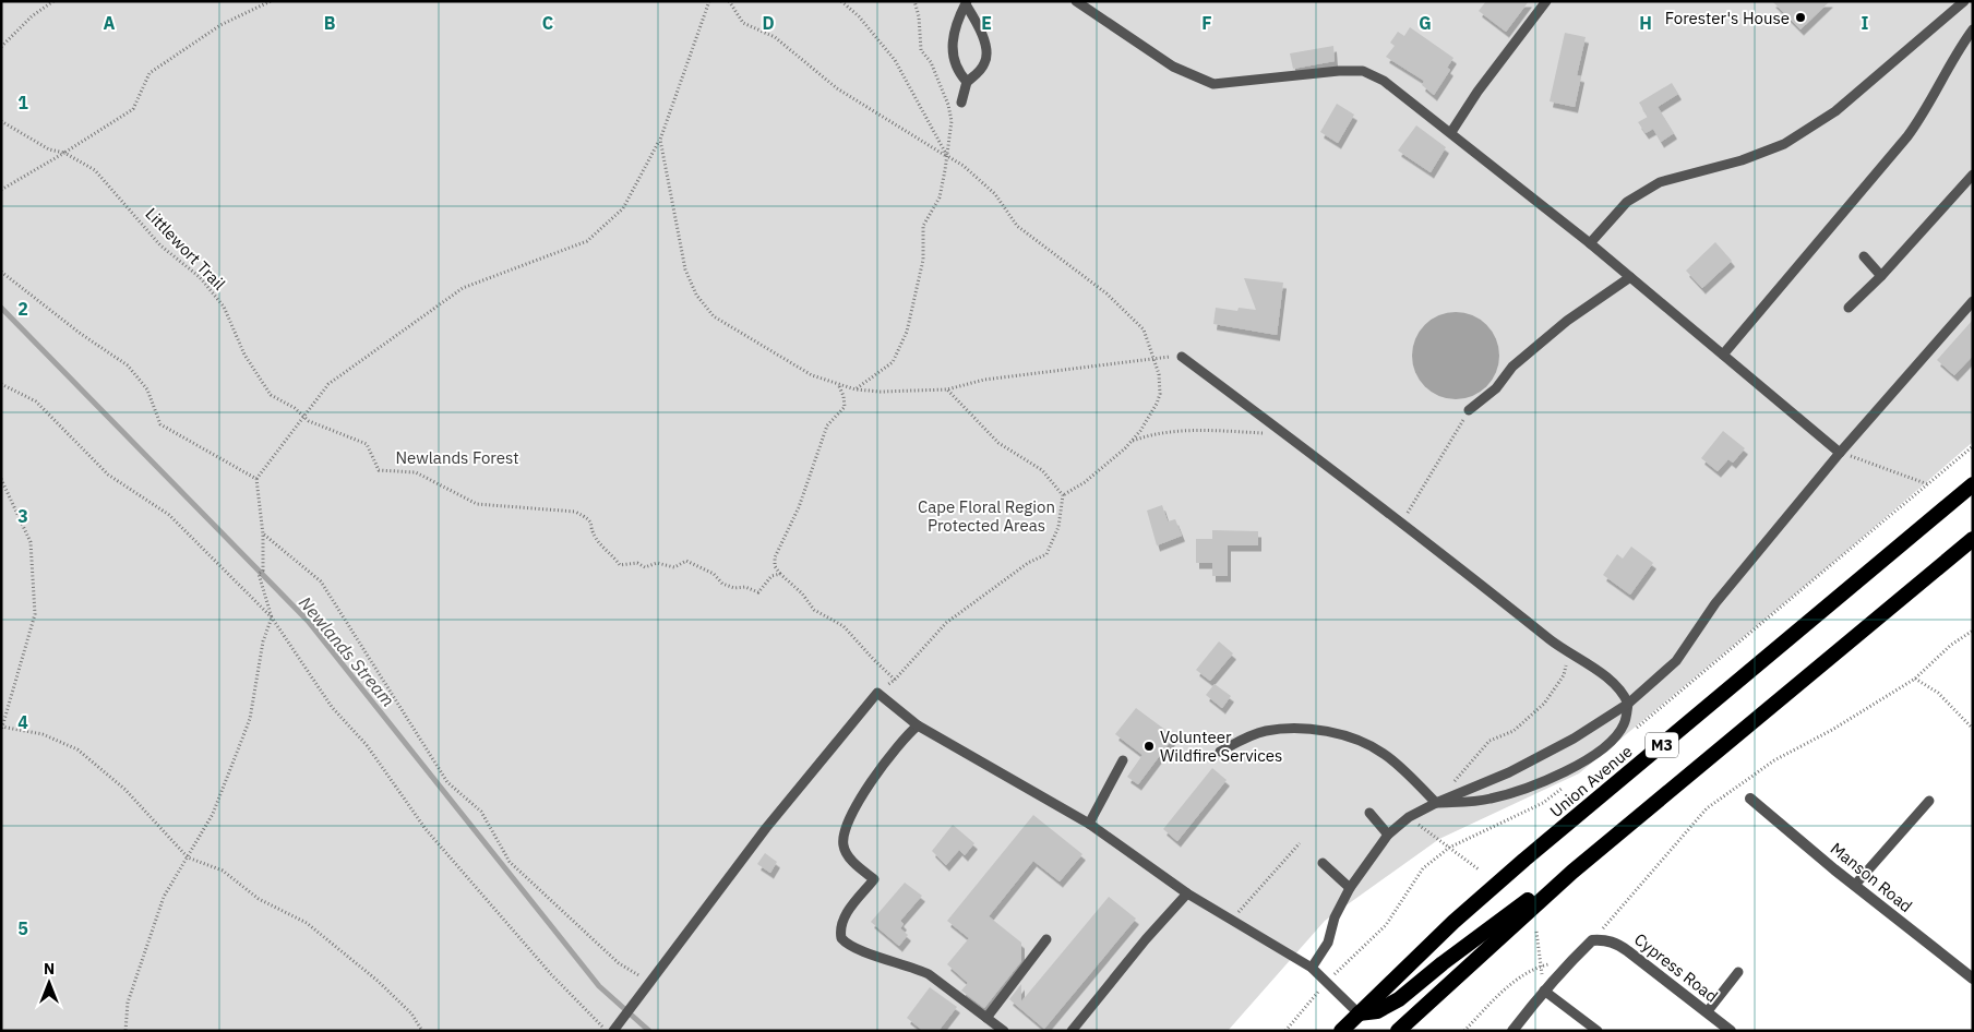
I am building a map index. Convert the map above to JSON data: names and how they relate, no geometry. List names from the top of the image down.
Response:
{
  "streets": {
    "highway": ["M3", "Union Avenue"],
    "street": ["Manson Road", "Cypress Road"],
    "path": ["Littlewort Trail"]
  },
  "water": ["Newlands Stream"],
  "parks": ["Newlands Forest", "Cape Floral Region Protected Areas"],
  "places": ["Forester's House", "Volunteer Wildfire Services"],
  "north": "top",
  "grid": {
    "columns": [
      "A",
      "B",
      "C",
      "D",
      "E",
      "F",
      "G",
      "H",
      "I"
    ],
    "rows": [
      "1",
      "2",
      "3",
      "4",
      "5"
    ]
  }
}
